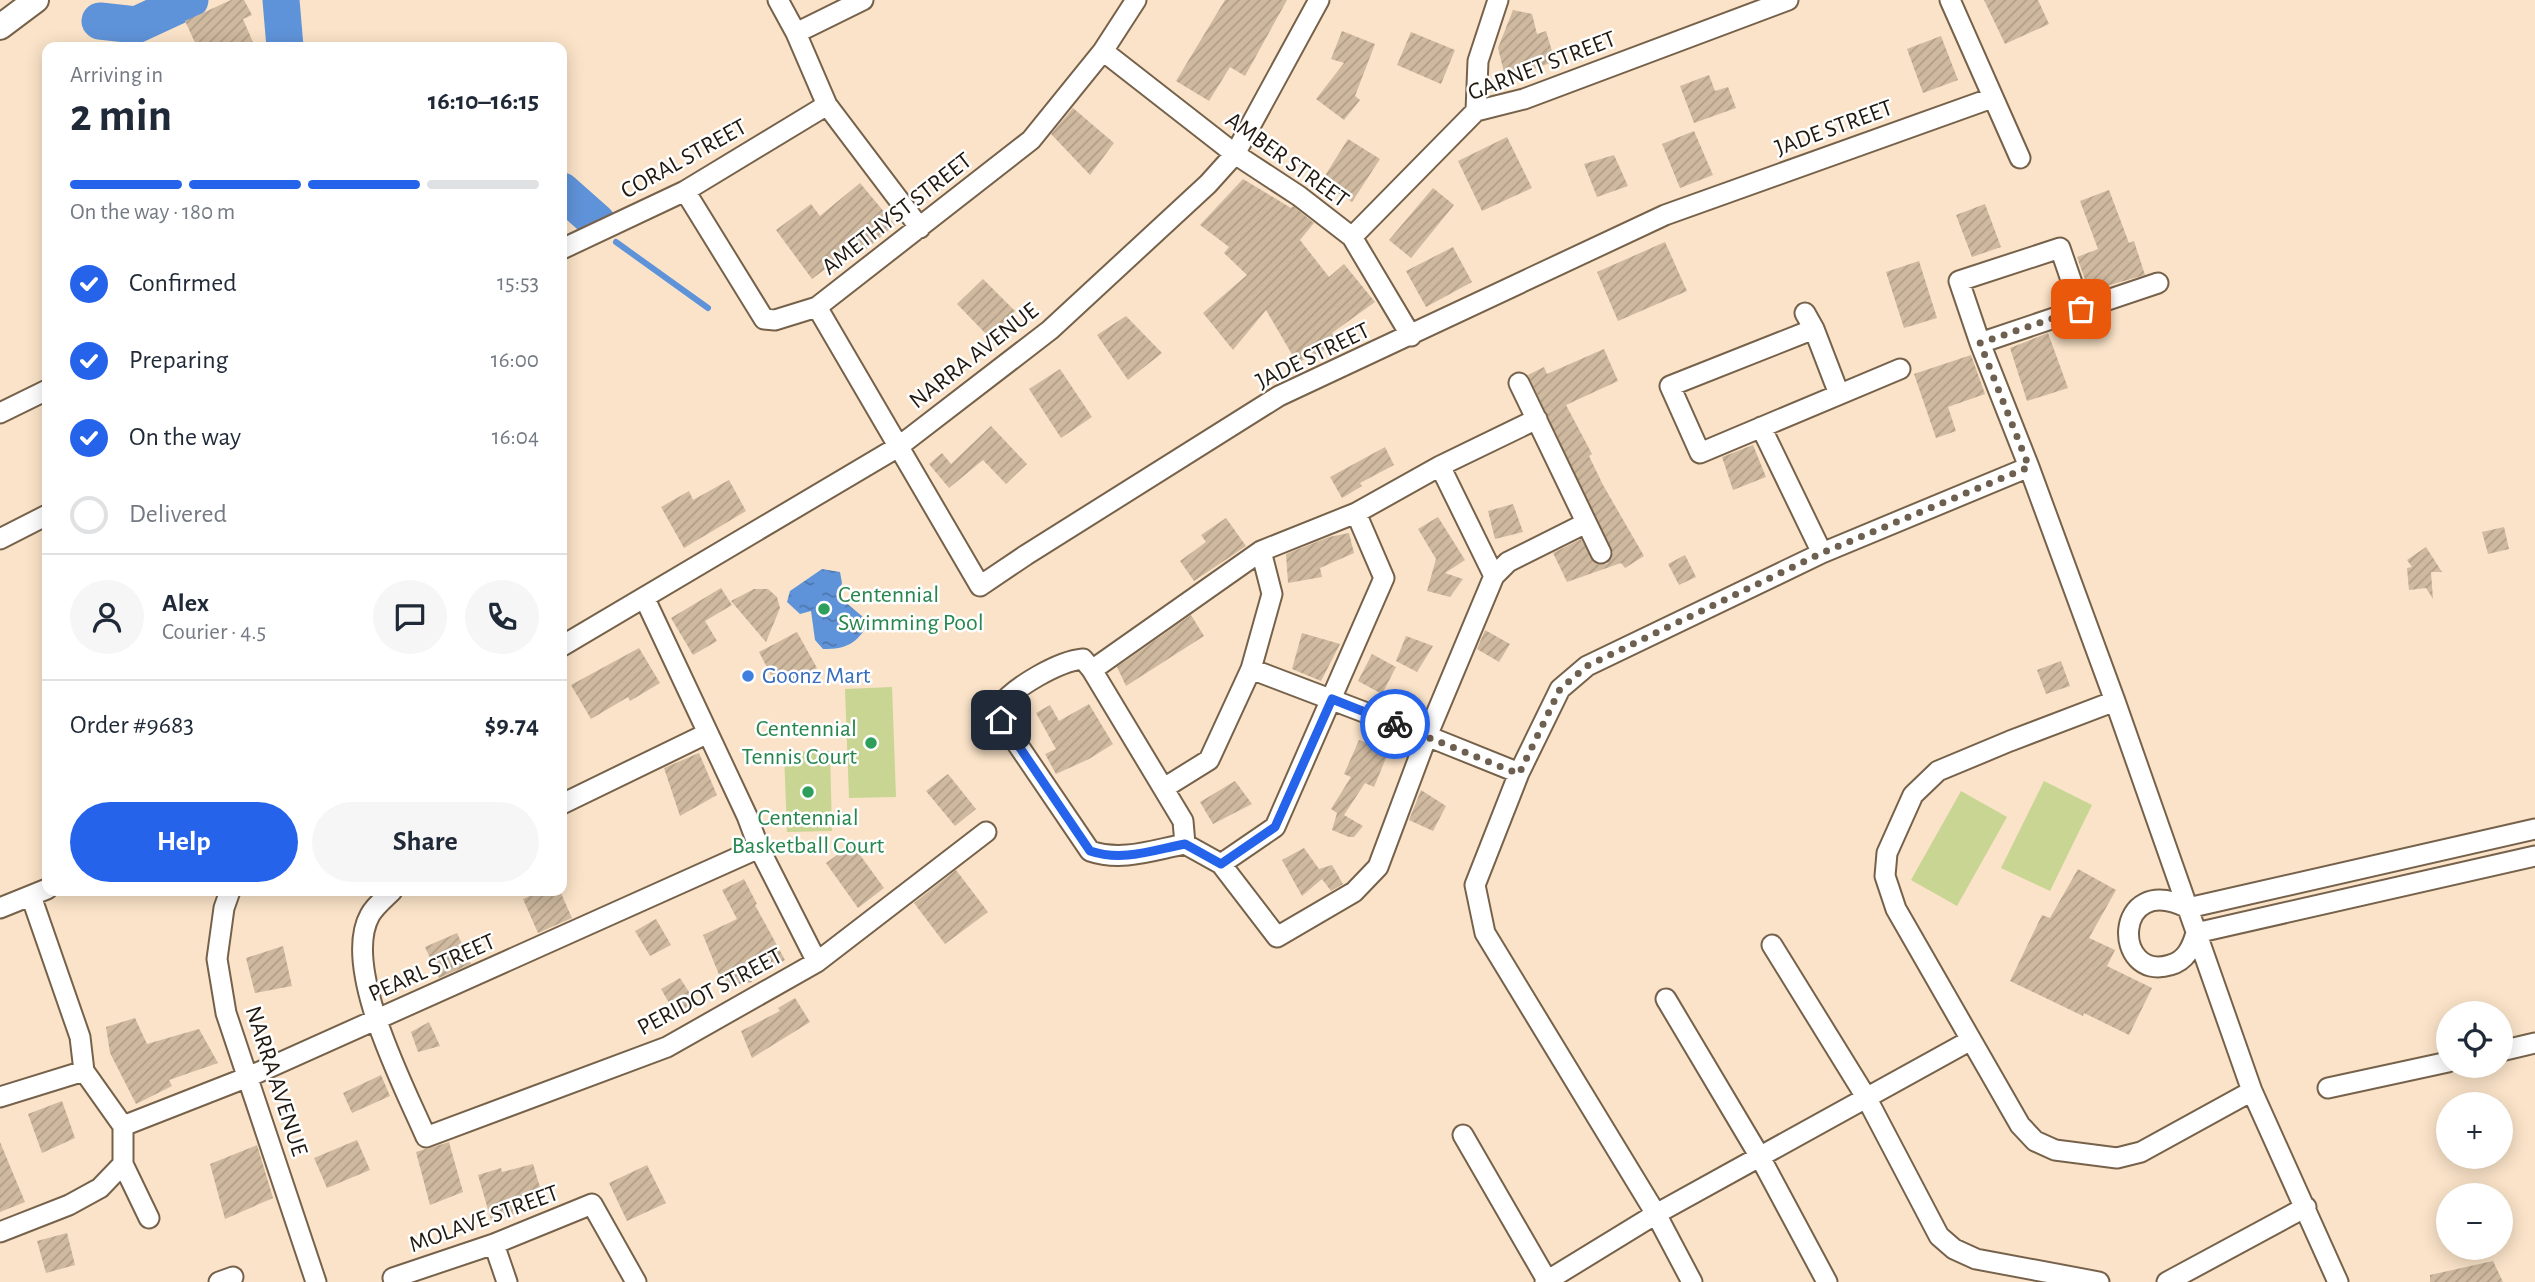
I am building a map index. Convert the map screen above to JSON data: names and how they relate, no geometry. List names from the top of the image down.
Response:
{
  "streets": {
    "street": [
      "GARNET STREET",
      "JADE STREET",
      "CORAL STREET",
      "AMBER STREET",
      "AMETHYST STREET",
      "NARRA AVENUE",
      "PEARL STREET",
      "PERIDOT STREET",
      "MOLAVE STREET"
    ]
  },
  "crossings": [
    ["GARNET STREET", "AMBER STREET"],
    ["JADE STREET", "AMBER STREET"],
    ["JADE STREET", "AMETHYST STREET"],
    ["JADE STREET", "NARRA AVENUE"],
    ["CORAL STREET", "AMETHYST STREET"],
    ["AMBER STREET", "AMETHYST STREET"],
    ["AMBER STREET", "NARRA AVENUE"],
    ["NARRA AVENUE", "PEARL STREET"],
    ["PEARL STREET", "PERIDOT STREET"]
  ],
  "places": [
    "Centennial Swimming Pool",
    "Goonz Mart",
    "Centennial Tennis Court",
    "Centennial Basketball Court"
  ],
  "page": {
    "heading": ["2 min", "Arriving in", "16:10–16:15"],
    "panel": [
      "Alex",
      "Courier · 4.5",
      "Order #9683",
      "$9.74"
    ],
    "bar": "On the way · 180 m",
    "list": [
      ["Confirmed", "15:53"],
      ["Preparing", "16:00"],
      ["On the way", "16:04"],
      "Delivered"
    ],
    "buttons": ["Help", "Share"],
    "map_buttons": ["+", "−"]
  }
}
